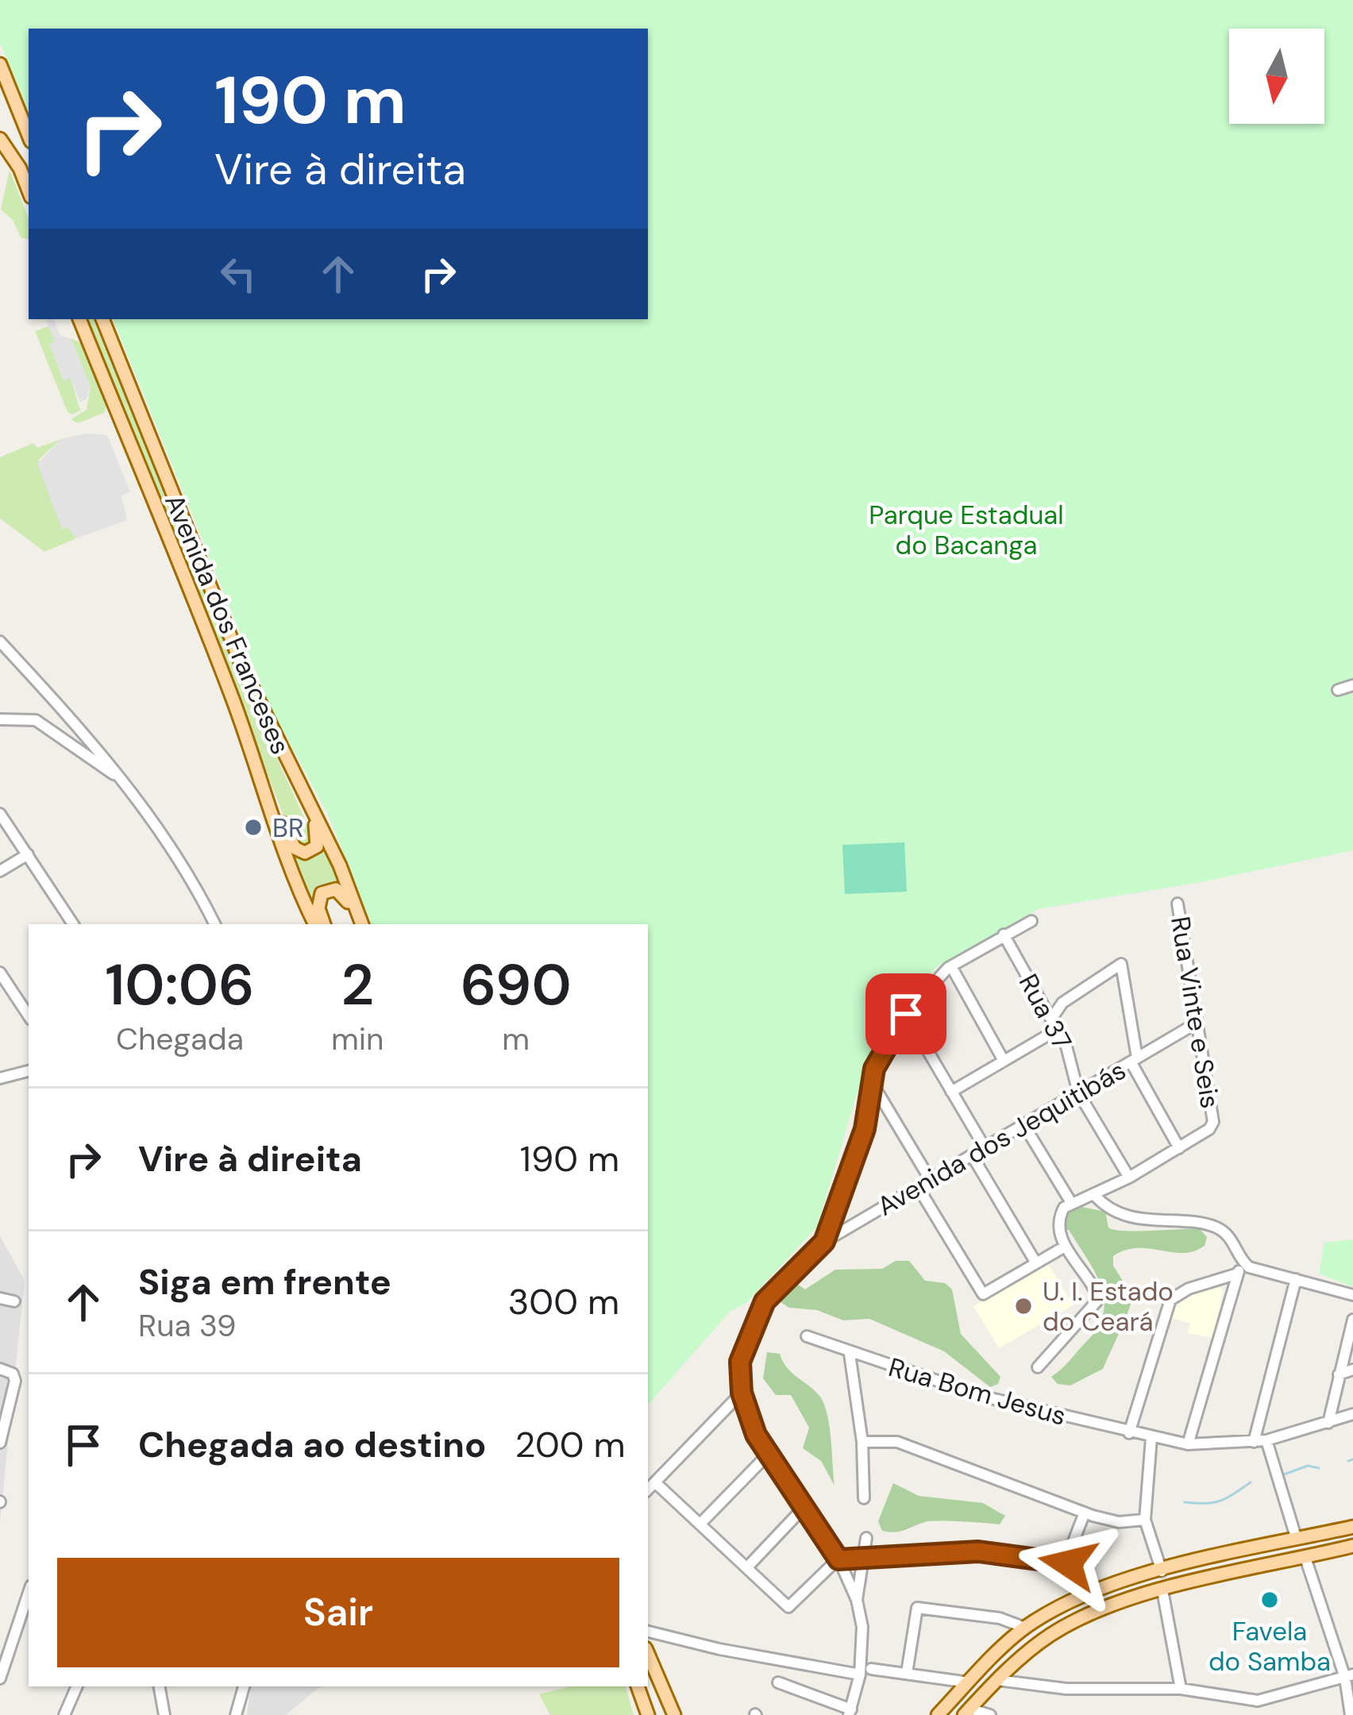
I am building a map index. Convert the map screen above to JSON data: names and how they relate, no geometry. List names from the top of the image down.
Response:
{
  "streets": {
    "main road": ["Avenida dos Franceses"],
    "street": [
      "Rua 37",
      "Rua Vinte e Seis",
      "Avenida dos Jequitibás",
      "Rua Bom Jesus"
    ]
  },
  "crossings": [
    ["Rua 37", "Avenida dos Jequitibás"],
    ["Rua Vinte e Seis", "Avenida dos Jequitibás"]
  ],
  "parks": ["Parque Estadual do Bacanga"],
  "places": ["BR", "U. I. Estado do Ceará", "Favela do Samba"],
  "north": "bottom",
  "page": {
    "turn": ["190 m", "Vire à direita"],
    "eta": [
      "10:06",
      "Chegada",
      "2",
      "min",
      "690",
      "m"
    ],
    "list": [
      {
        "name": "Vire à direita",
        "value": "190 m"
      },
      {
        "name": "Siga em frente",
        "note": "Rua 39",
        "value": "300 m"
      },
      {
        "name": "Chegada ao destino",
        "value": "200 m"
      }
    ],
    "buttons": "Sair"
  }
}
